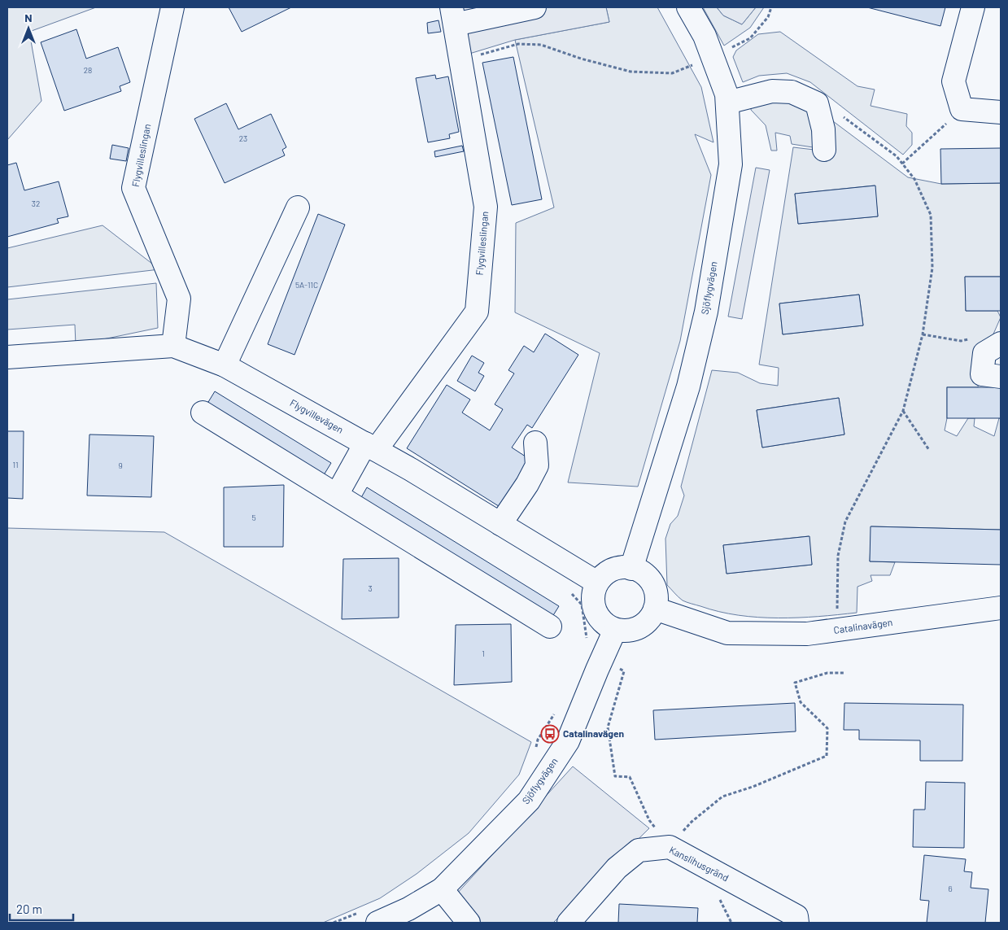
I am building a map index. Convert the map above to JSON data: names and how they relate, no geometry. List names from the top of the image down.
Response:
{
  "streets": {
    "street": [
      "Flygvilleslingan",
      "Sjöflygvägen",
      "Flygvillevägen",
      "Catalinavägen",
      "Kanslihusgränd"
    ]
  },
  "crossings": [
    ["Flygvilleslingan", "Flygvillevägen"],
    ["Sjöflygvägen", "Flygvillevägen"],
    ["Sjöflygvägen", "Catalinavägen"],
    ["Flygvillevägen", "Catalinavägen"]
  ],
  "places": {
    "bus stop": ["Catalinavägen"]
  },
  "house_numbers": [
    "28",
    "23",
    "32",
    "5A-11C",
    "11",
    "9",
    "5",
    "3",
    "1",
    "6"
  ],
  "scale_bar": "20 m",
  "north": "top"
}
